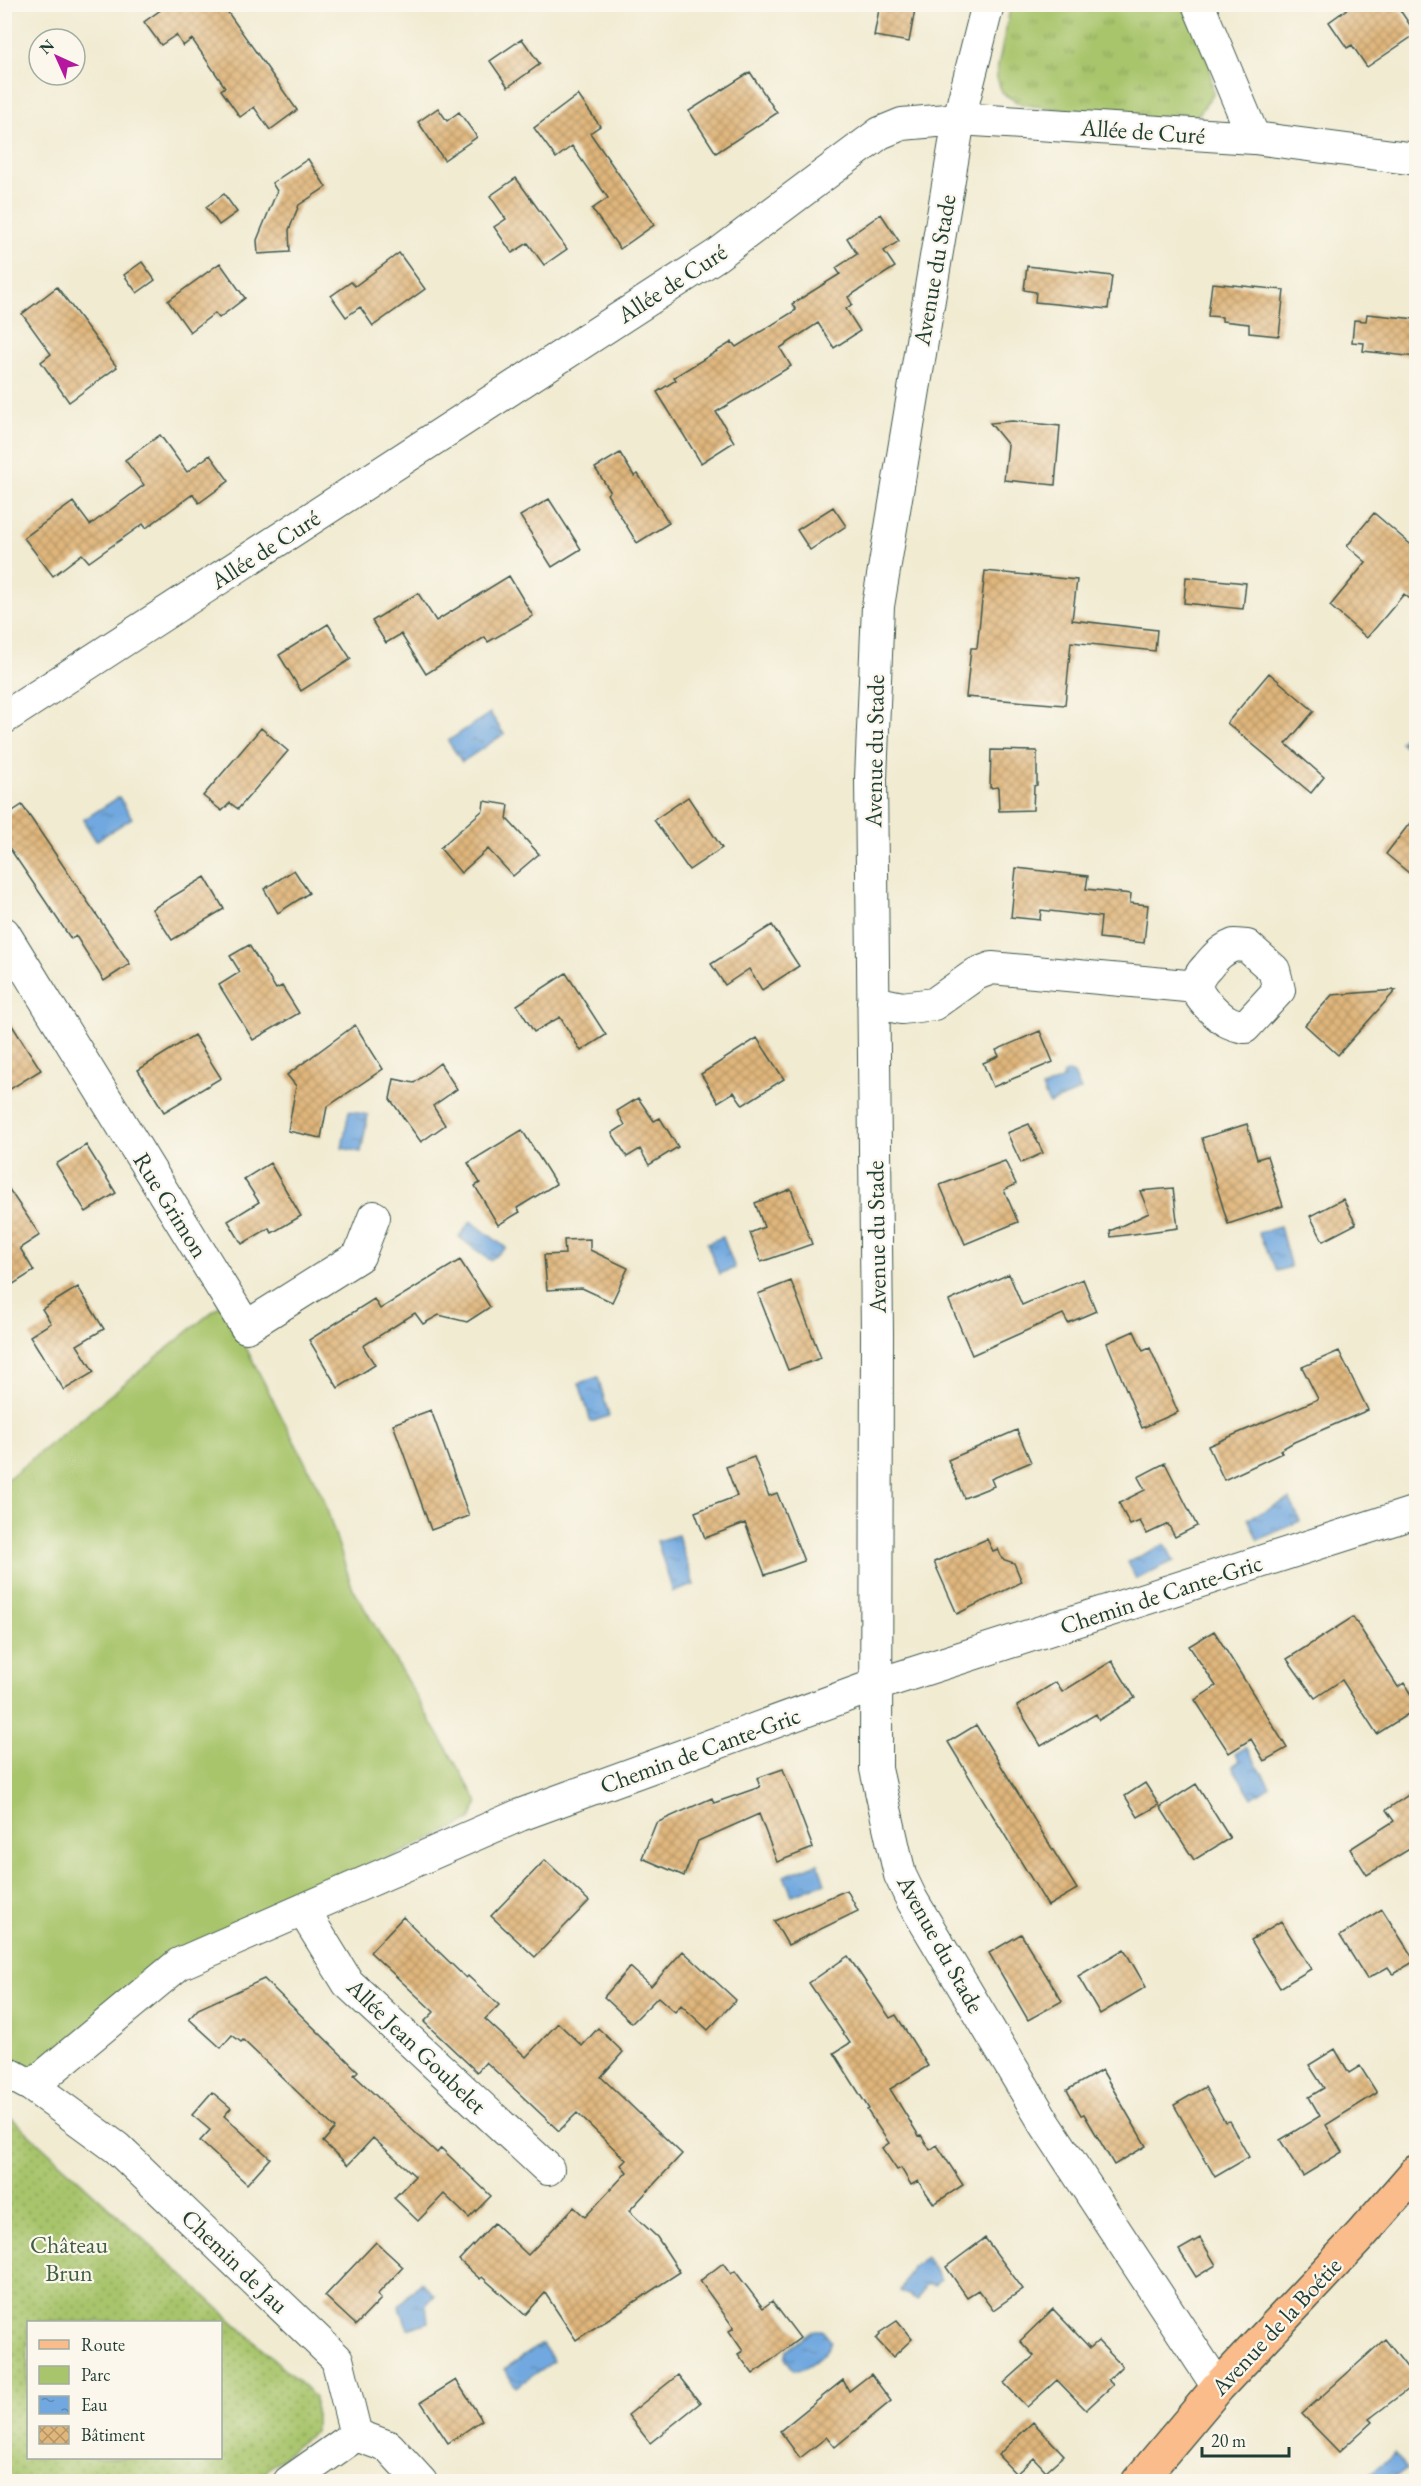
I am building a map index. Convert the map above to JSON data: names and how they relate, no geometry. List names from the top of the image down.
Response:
{
  "streets": {
    "main road": ["Avenue de la Boétie"],
    "street": [
      "Allée de Curé",
      "Avenue du Stade",
      "Rue Grimon",
      "Chemin de Cante-Gric",
      "Allée Jean Goubelet",
      "Chemin de Jau"
    ]
  },
  "crossings": [
    ["Allée de Curé", "Avenue du Stade"],
    ["Avenue du Stade", "Chemin de Cante-Gric"],
    ["Avenue du Stade", "Avenue de la Boétie"],
    ["Chemin de Cante-Gric", "Allée Jean Goubelet"],
    ["Chemin de Cante-Gric", "Chemin de Jau"]
  ],
  "parks": ["Château Brun"],
  "legend": [
    "Route",
    "Parc",
    "Eau",
    "Bâtiment"
  ],
  "scale_bar": "20 m",
  "north": "top left"
}
